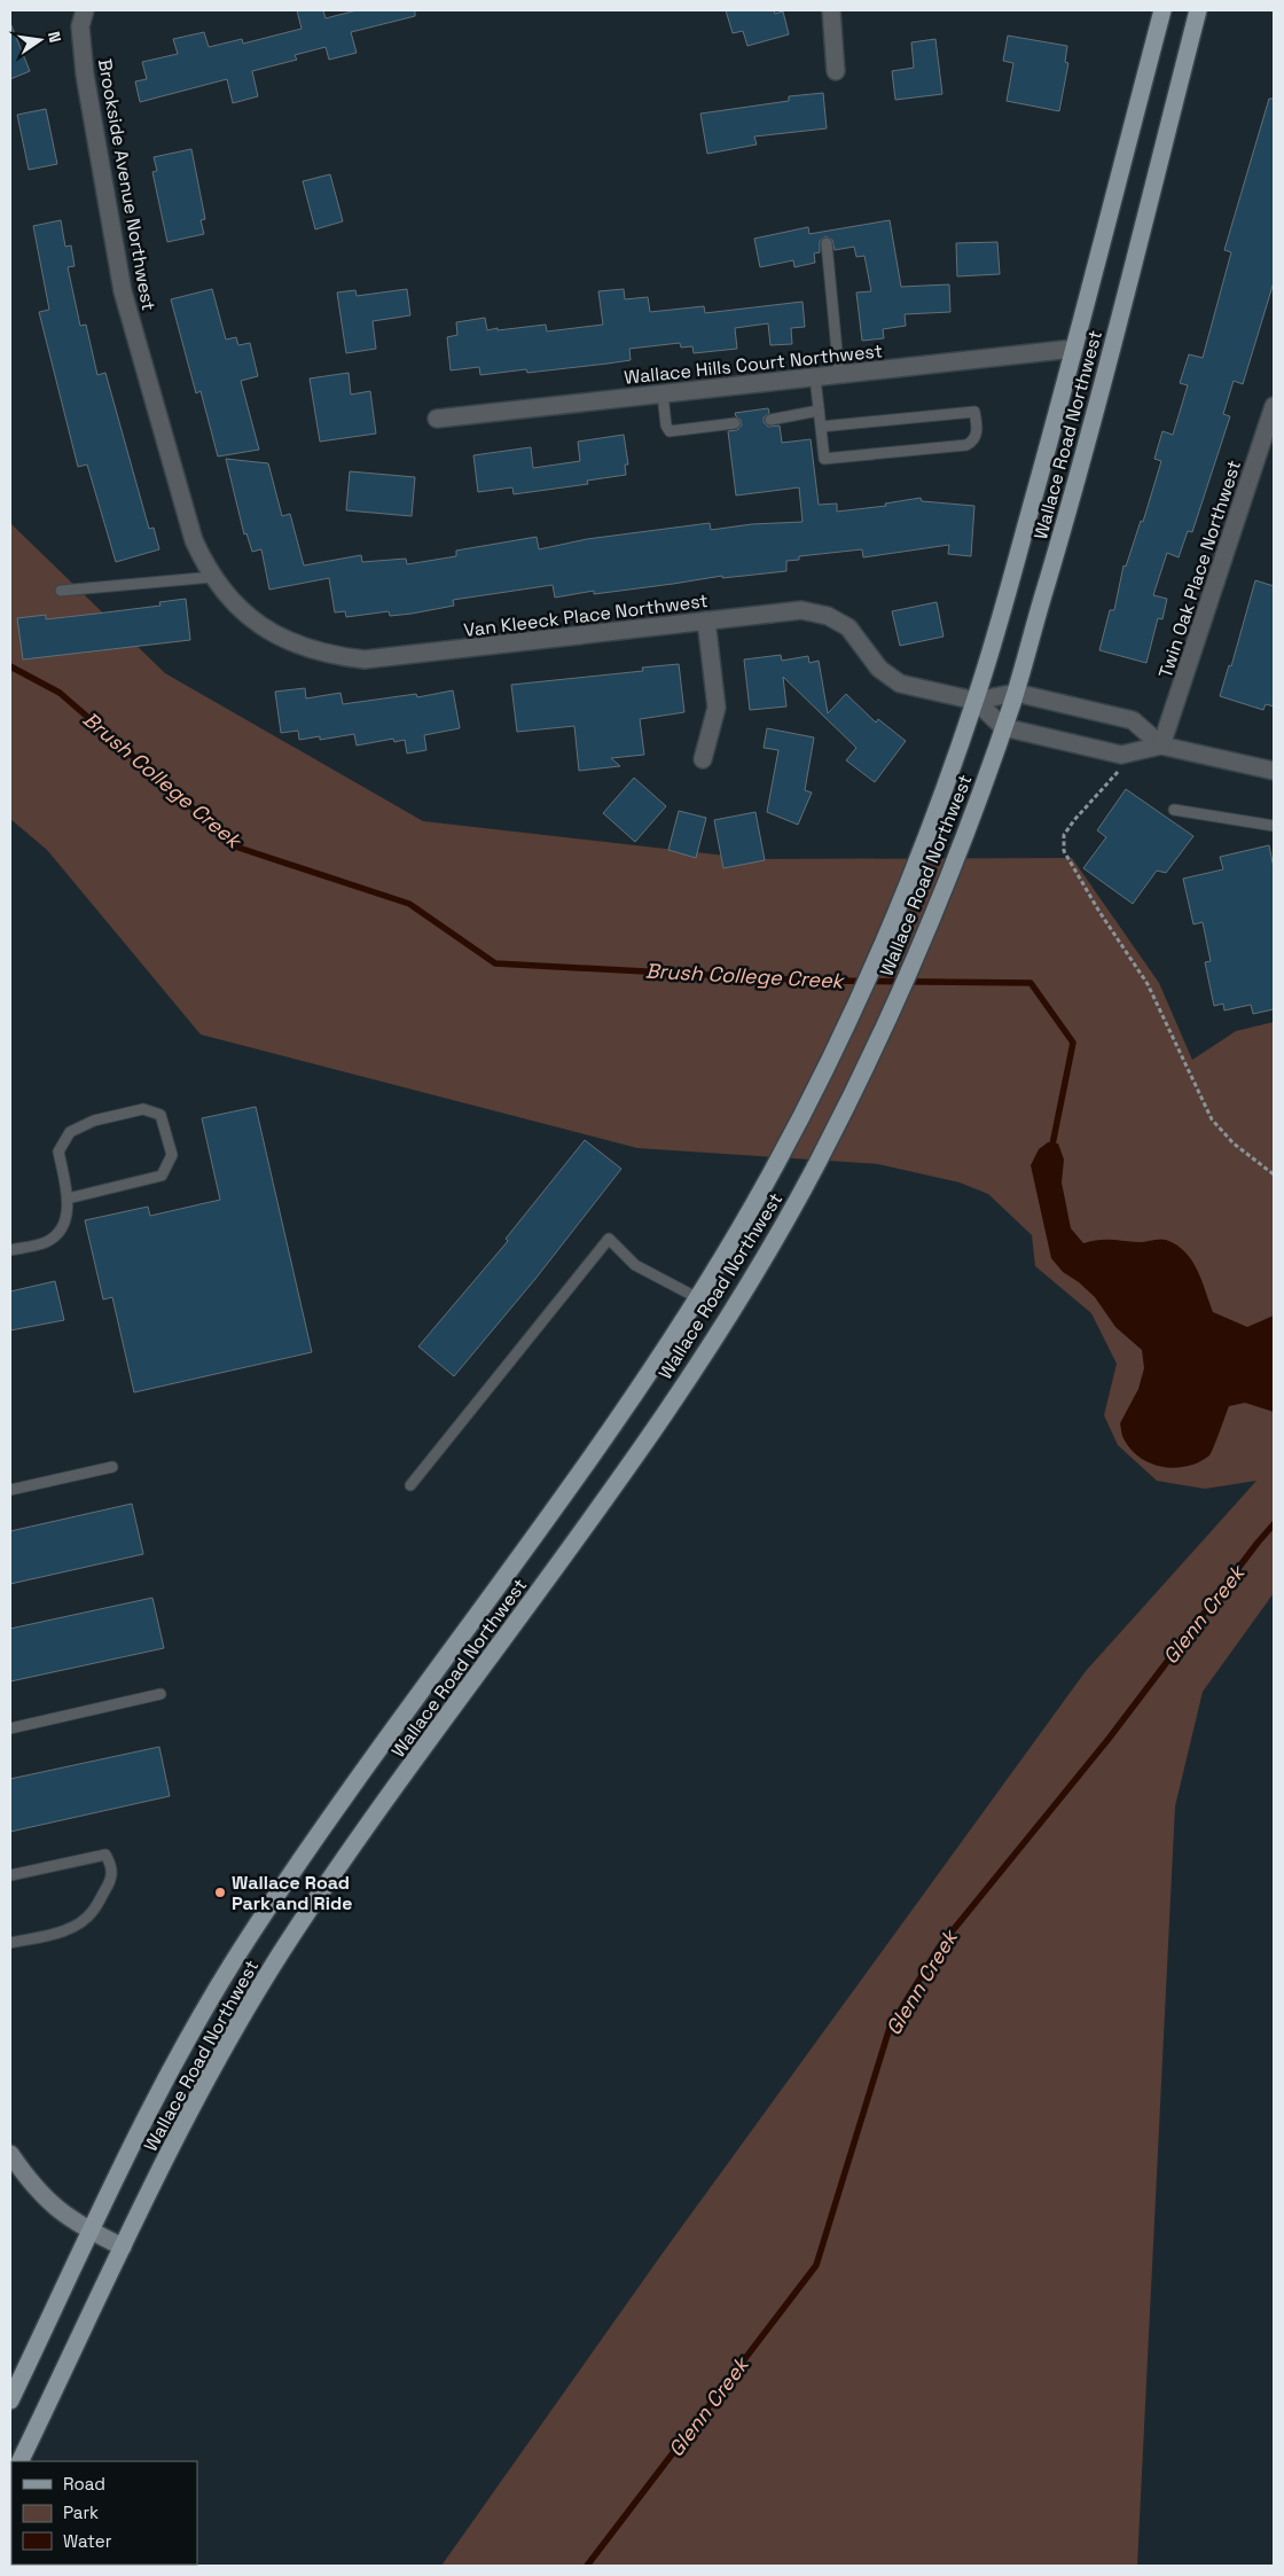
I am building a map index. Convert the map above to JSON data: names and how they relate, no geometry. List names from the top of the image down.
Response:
{
  "streets": {
    "main road": ["Wallace Road Northwest"],
    "street": [
      "Brookside Avenue Northwest",
      "Wallace Hills Court Northwest",
      "Twin Oak Place Northwest",
      "Van Kleeck Place Northwest"
    ]
  },
  "crossings": [
    ["Brookside Avenue Northwest", "Van Kleeck Place Northwest"],
    ["Wallace Hills Court Northwest", "Wallace Road Northwest"],
    ["Wallace Road Northwest", "Van Kleeck Place Northwest"]
  ],
  "water": ["Brush College Creek", "Glenn Creek"],
  "places": ["Wallace Road Park and Ride"],
  "legend": ["Road", "Park", "Water"],
  "north": "right"
}
